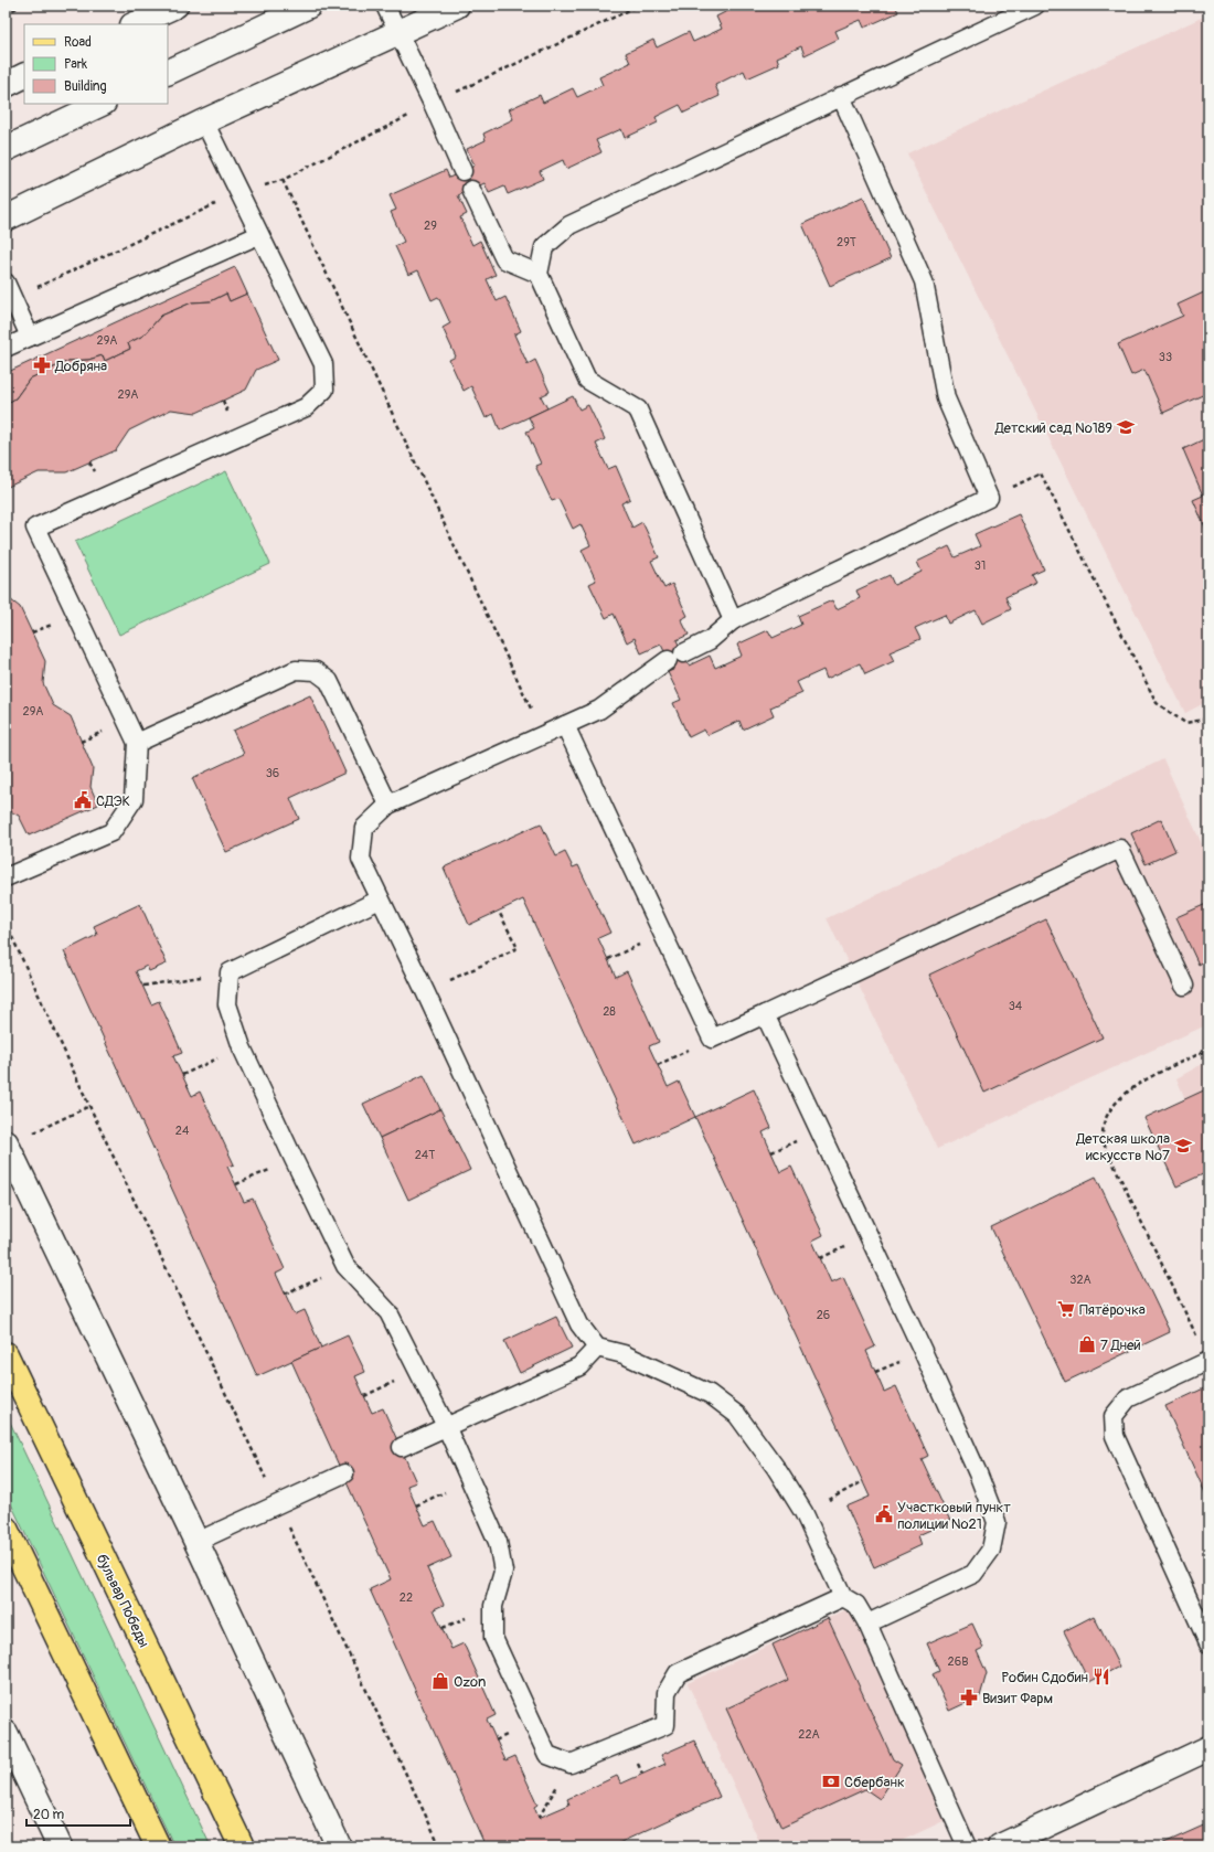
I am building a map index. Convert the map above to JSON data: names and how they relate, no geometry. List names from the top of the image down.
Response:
{
  "streets": {
    "main road": ["бульвар Победы"]
  },
  "places": {
    "pharmacy": ["Добряна", "Визит Фарм"],
    "school or university": ["Детский сад №189", "Детская школа искусств №7"],
    "public building": ["СДЭК", "Участковый пункт полиции №21"],
    "supermarket": ["Пятёрочка"],
    "shop": ["7 Дней", "Ozon"],
    "restaurant": ["Робин Сдобин"],
    "bank": ["Сбербанк"]
  },
  "house_numbers": [
    "29",
    "29Т",
    "29А",
    "33",
    "29А",
    "31",
    "29А",
    "36",
    "34",
    "28",
    "24",
    "24Т",
    "32А",
    "26",
    "22",
    "26В",
    "22А"
  ],
  "legend": ["Road", "Park", "Building"],
  "scale_bar": "20 m"
}
